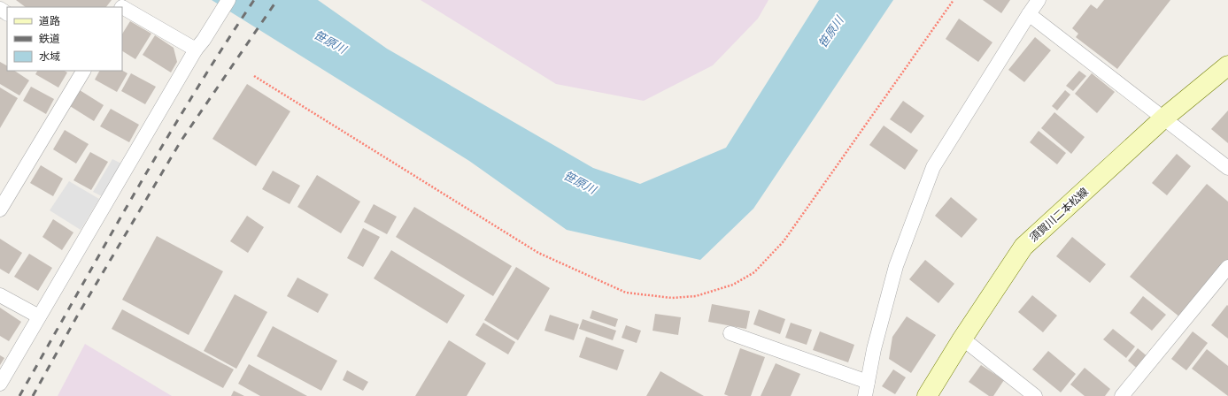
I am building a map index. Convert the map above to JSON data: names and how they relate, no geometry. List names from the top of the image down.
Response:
{
  "streets": {
    "main road": ["須賀川二本松線"]
  },
  "water": ["笹原川"],
  "legend": ["道路", "鉄道", "水域"]
}
